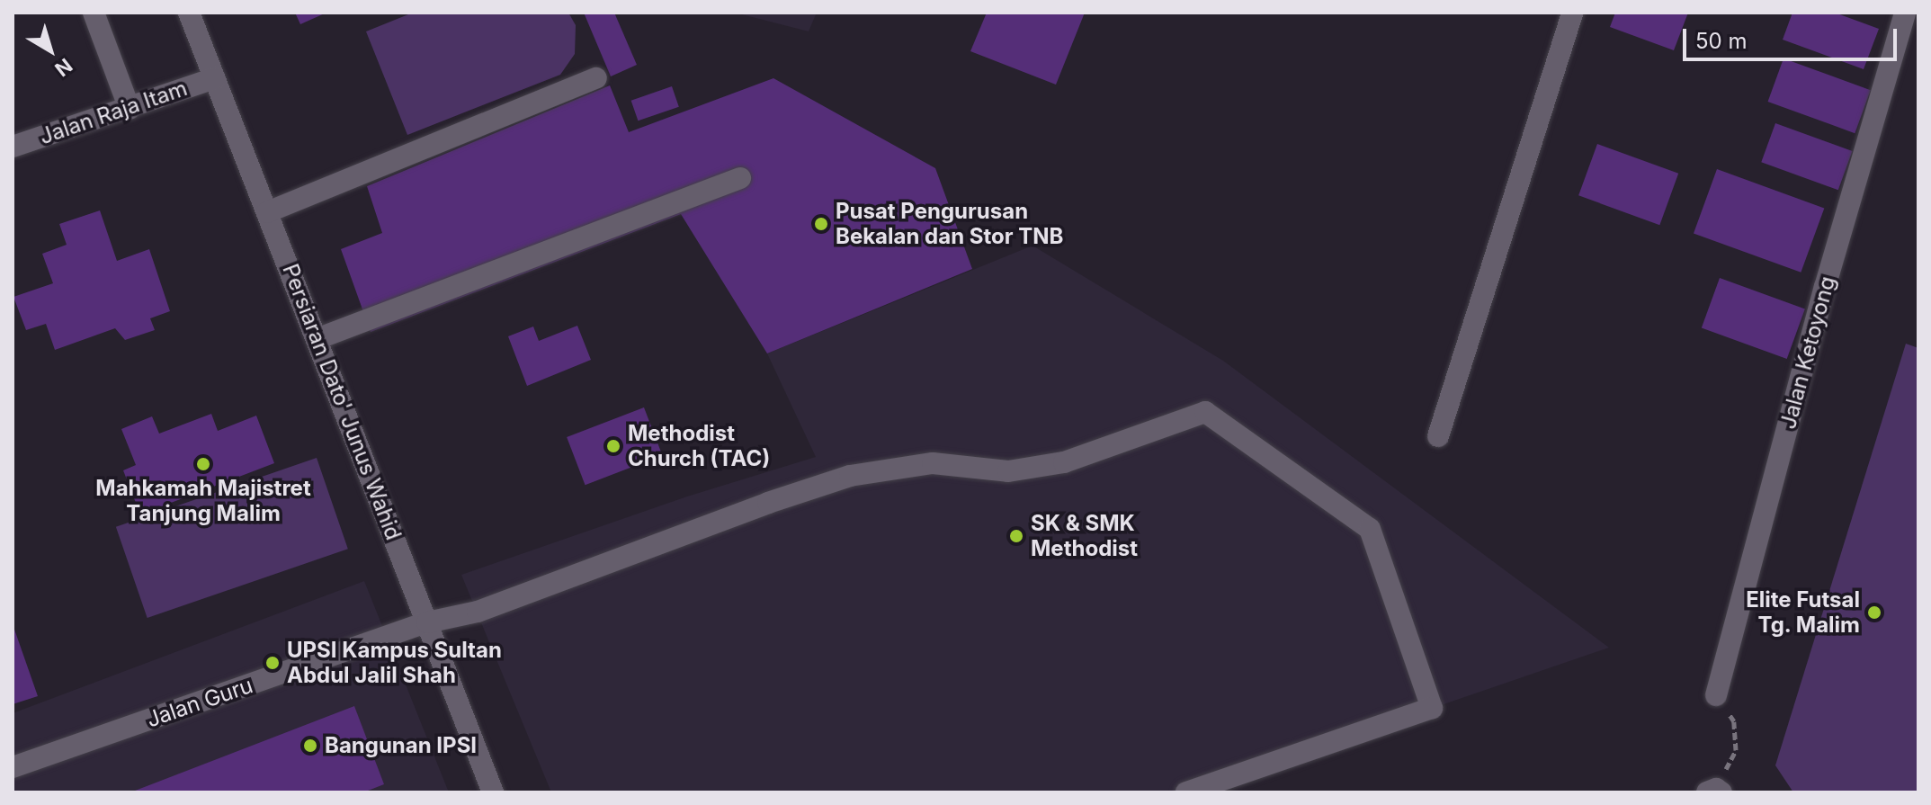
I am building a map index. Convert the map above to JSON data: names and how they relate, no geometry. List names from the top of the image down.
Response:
{
  "streets": {
    "street": [
      "Jalan Raja Itam",
      "Jalan Ketoyong",
      "Persiaran Dato' Junus Wahid",
      "Jalan Guru"
    ]
  },
  "crossings": [
    ["Jalan Raja Itam", "Persiaran Dato' Junus Wahid"],
    ["Persiaran Dato' Junus Wahid", "Jalan Guru"]
  ],
  "places": [
    "Pusat Pengurusan Bekalan dan Stor TNB",
    "Methodist Church (TAC)",
    "Mahkamah Majistret Tanjung Malim",
    "SK & SMK Methodist",
    "Elite Futsal Tg. Malim",
    "UPSI Kampus Sultan Abdul Jalil Shah",
    "Bangunan IPSI"
  ],
  "scale_bar": "50 m",
  "north": "bottom right"
}
